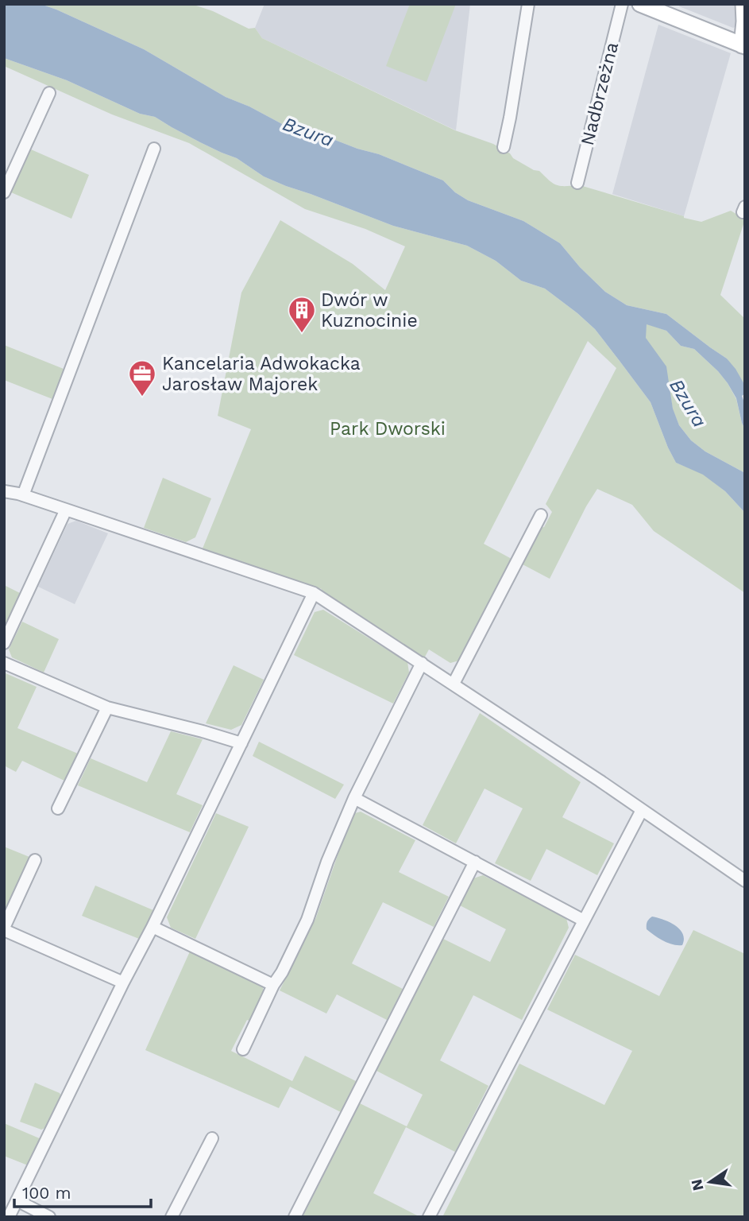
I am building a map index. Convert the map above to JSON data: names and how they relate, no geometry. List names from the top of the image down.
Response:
{
  "streets": {
    "street": ["Nadbrzeżna"]
  },
  "water": ["Bzura"],
  "parks": ["Park Dworski"],
  "places": {
    "building": ["Dwór w Kuznocinie"],
    "office": ["Kancelaria Adwokacka Jarosław Majorek"]
  },
  "scale_bar": "100 m",
  "north": "left"
}
